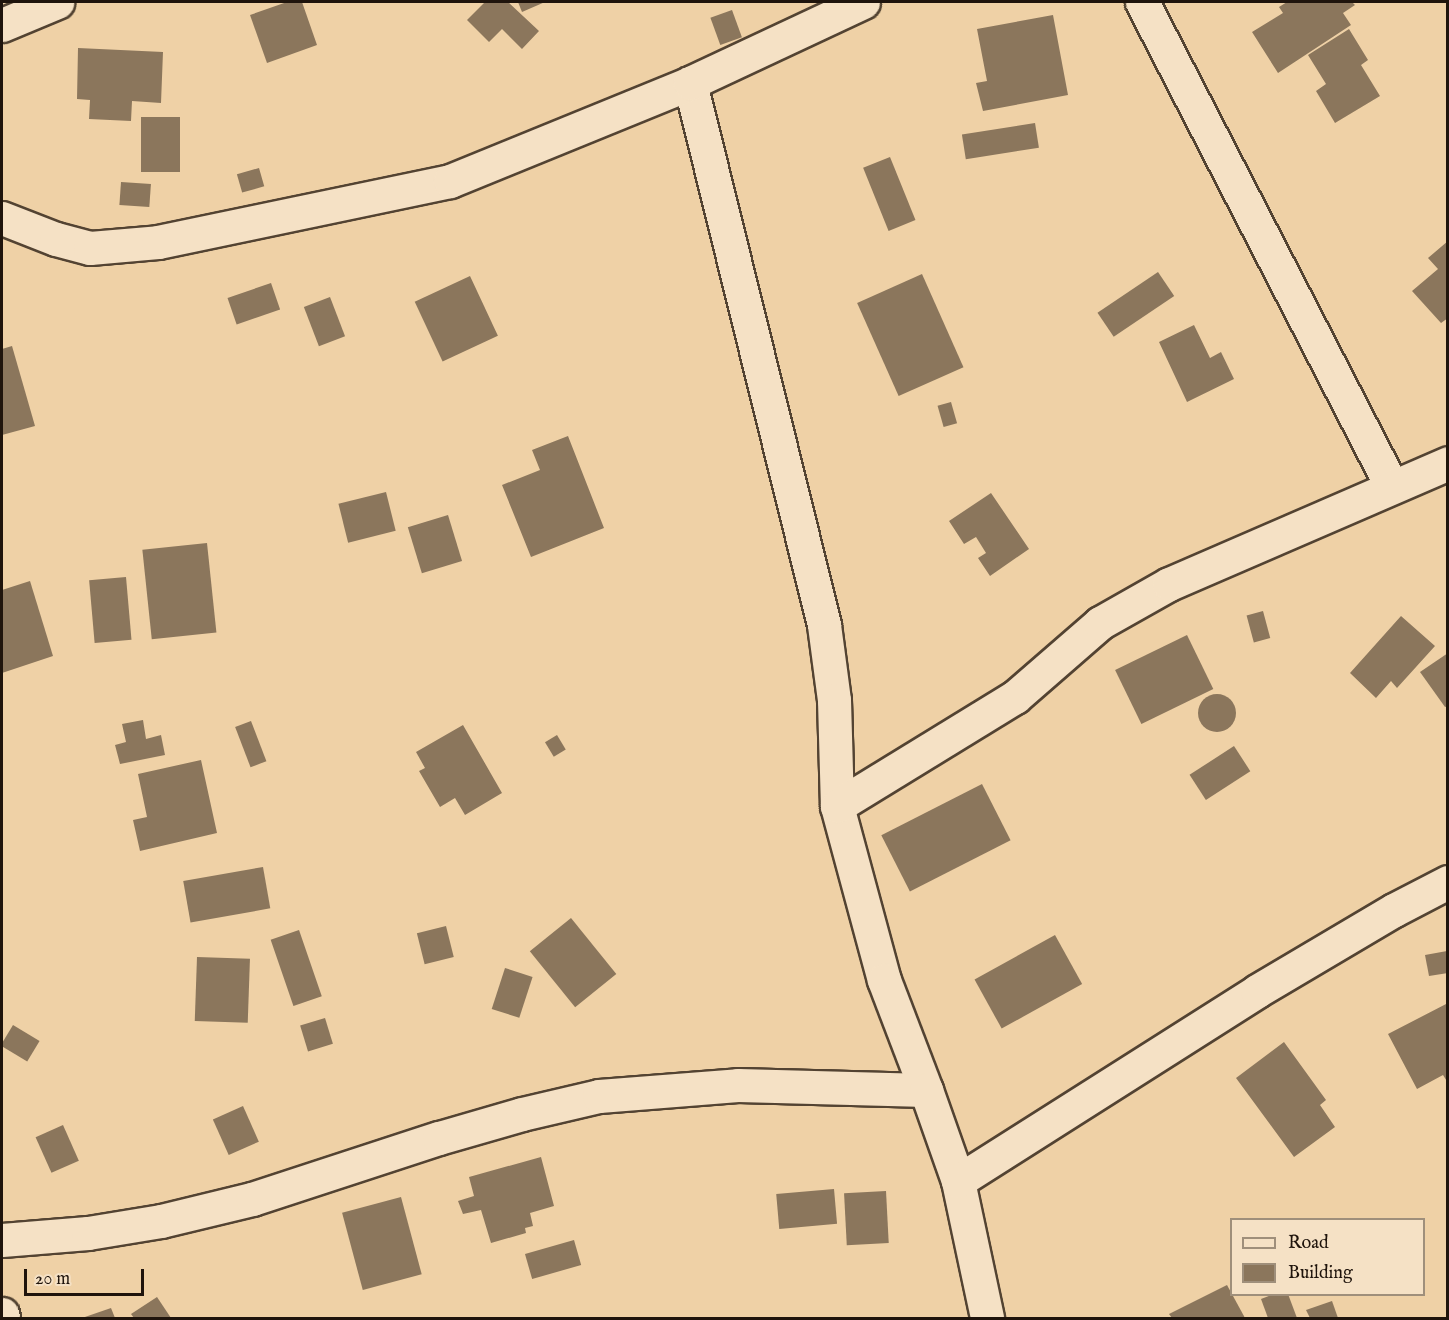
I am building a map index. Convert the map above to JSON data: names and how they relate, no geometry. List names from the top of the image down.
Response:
{
  "legend": ["Road", "Building"],
  "scale_bar": "20 m"
}
